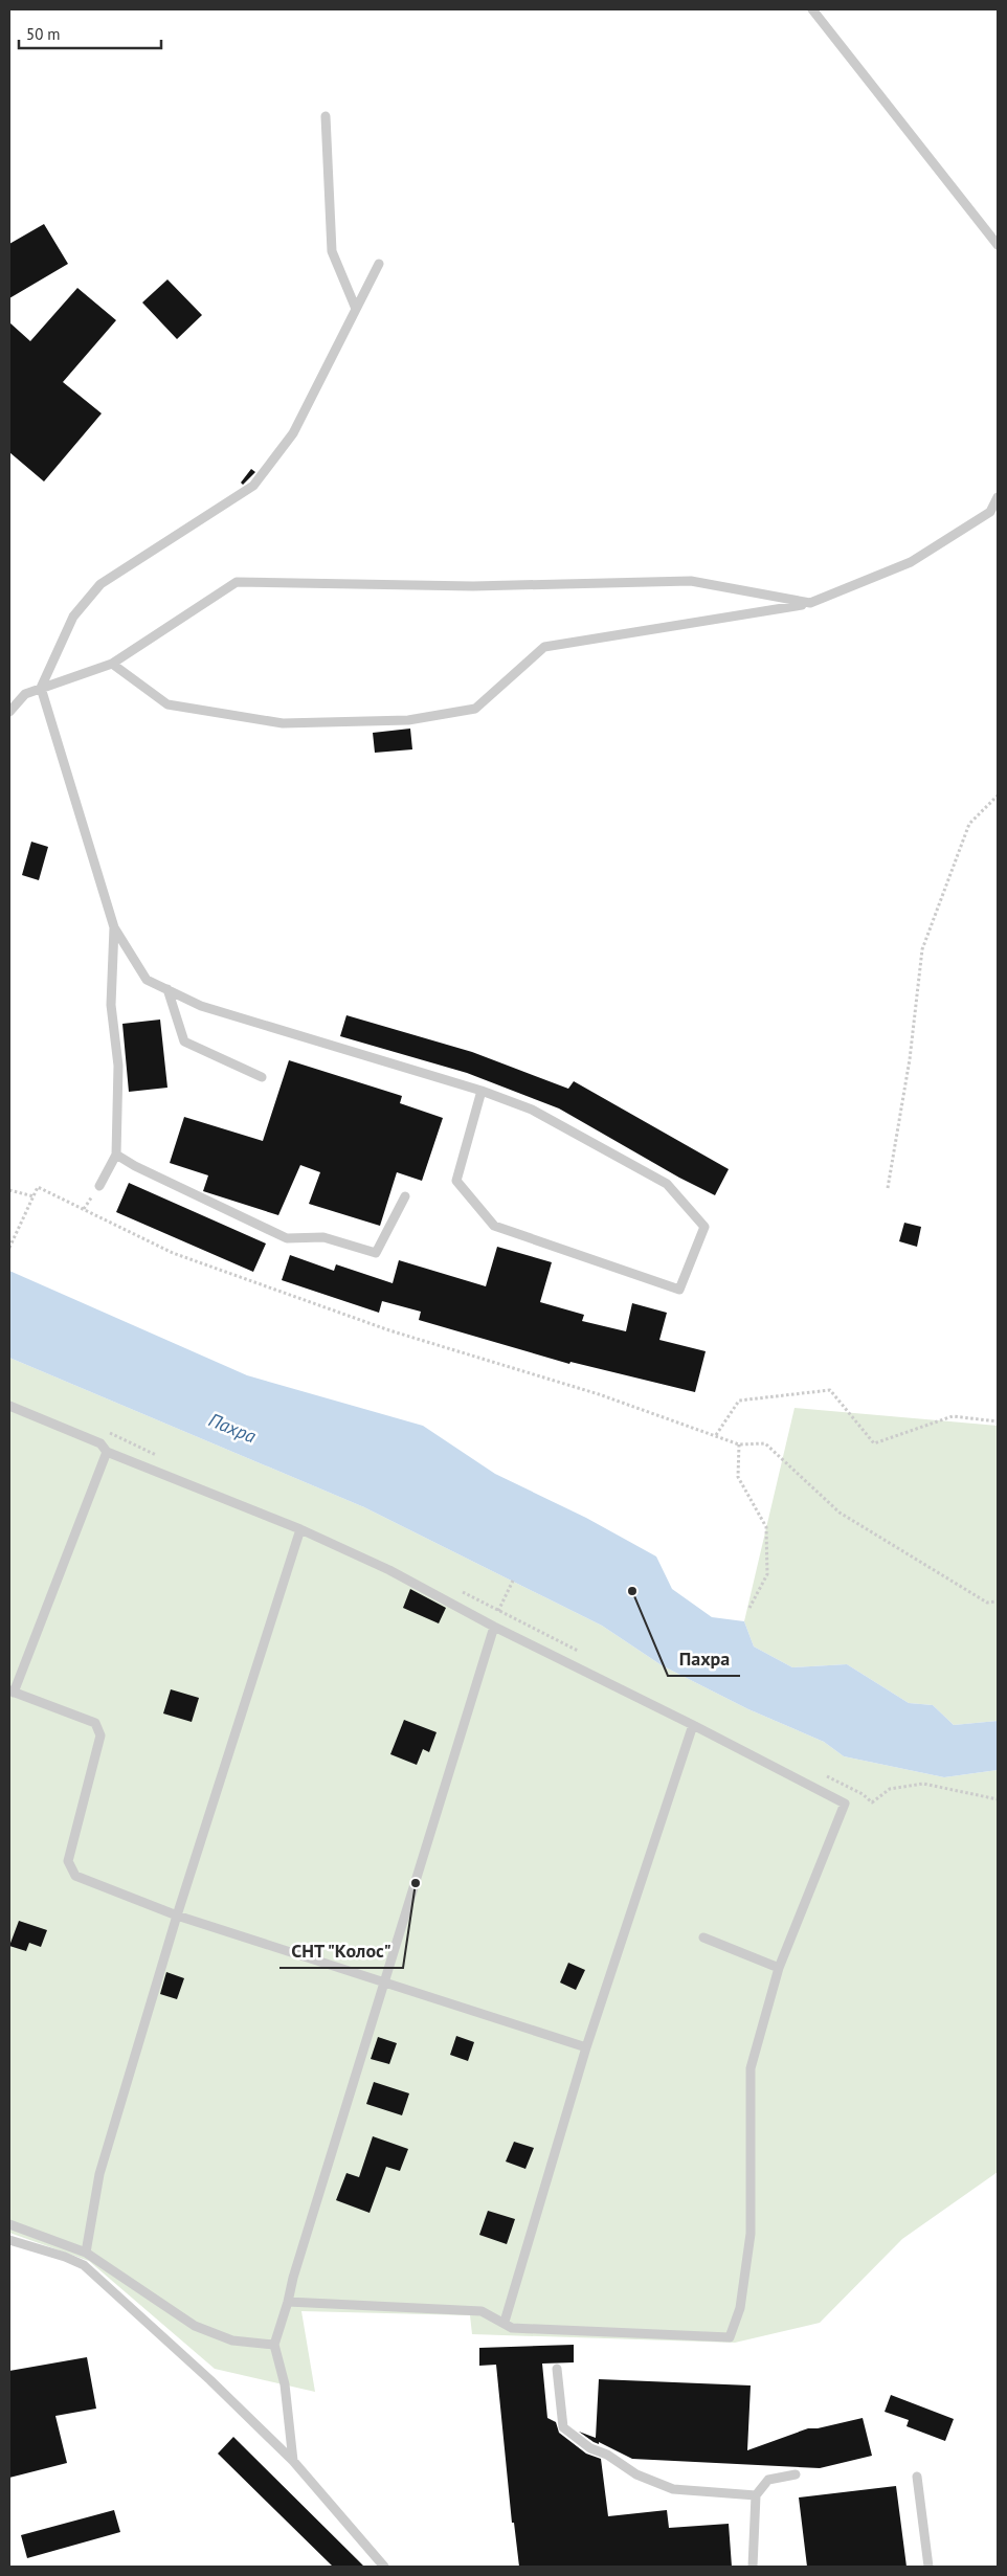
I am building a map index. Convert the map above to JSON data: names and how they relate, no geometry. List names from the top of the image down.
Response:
{
  "water": ["Пахра"],
  "places": ["Пахра", "СНТ \"Колос\""],
  "scale_bar": "50 m"
}
